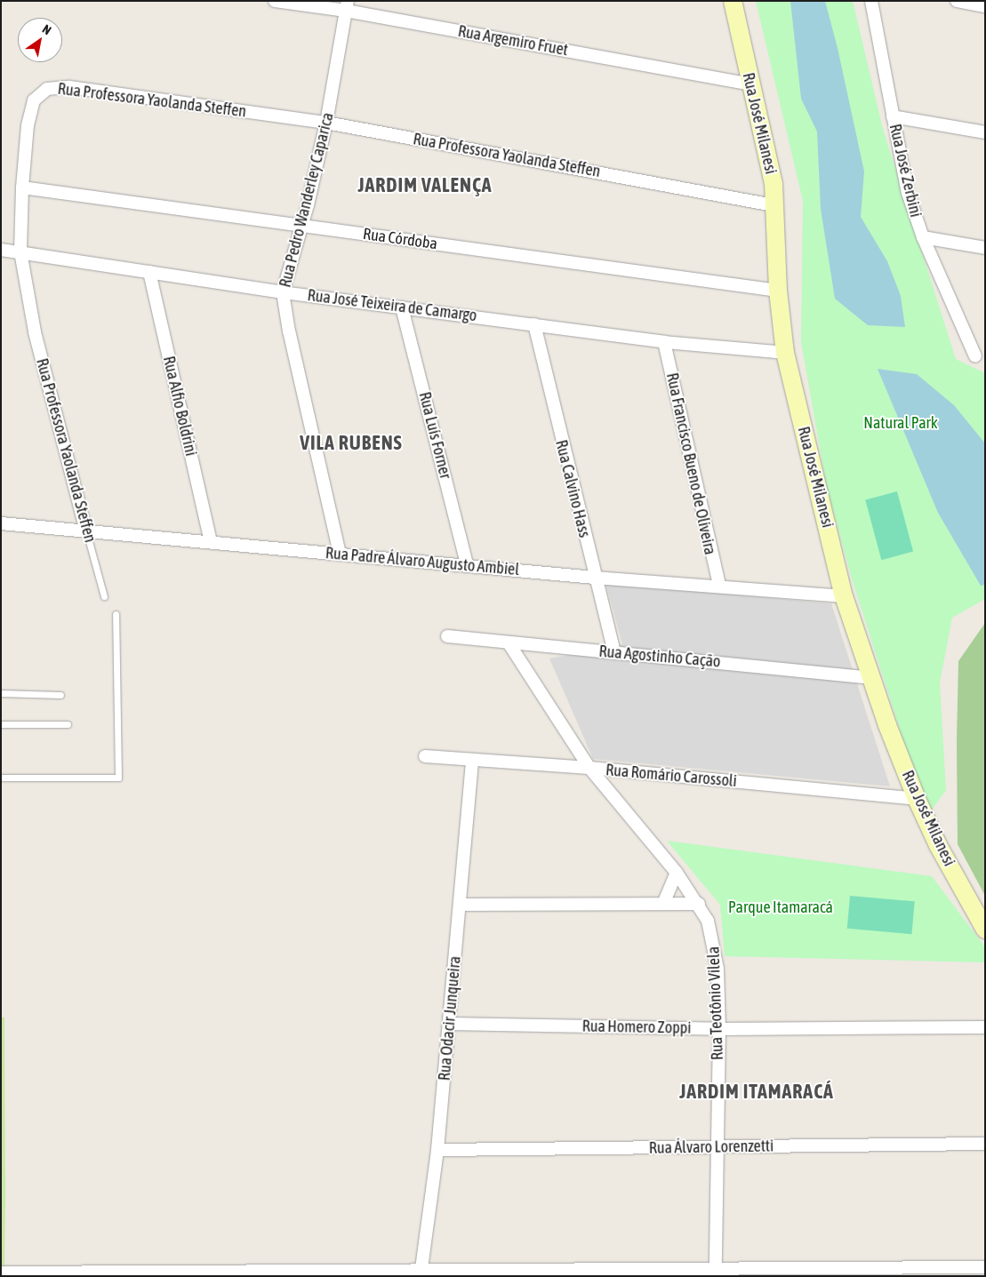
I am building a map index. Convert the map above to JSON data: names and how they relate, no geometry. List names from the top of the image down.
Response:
{
  "streets": {
    "street": [
      "Rua Argemiro Fruet",
      "Rua Professora Yaolanda Steffen",
      "Rua José Milanesi",
      "Rua José Zerbini",
      "Rua Pedro Wanderley Caparica",
      "Rua Córdoba",
      "Rua José Teixeira de Camargo",
      "Rua Alfio Boldrini",
      "Rua Luís Forner",
      "Rua Francisco Bueno de Oliveira",
      "Rua Calvino Hass",
      "Rua Padre Álvaro Augusto Ambiel",
      "Rua Agostinho Cação",
      "Rua Romário Carossoli",
      "Rua Teotônio Vilela",
      "Rua Odacir Junqueira",
      "Rua Homero Zoppi",
      "Rua Álvaro Lorenzetti"
    ]
  },
  "crossings": [
    ["Rua Argemiro Fruet", "Rua José Milanesi"],
    ["Rua Argemiro Fruet", "Rua Pedro Wanderley Caparica"],
    ["Rua Professora Yaolanda Steffen", "Rua José Milanesi"],
    ["Rua Professora Yaolanda Steffen", "Rua Pedro Wanderley Caparica"],
    ["Rua Professora Yaolanda Steffen", "Rua Córdoba"],
    ["Rua Professora Yaolanda Steffen", "Rua José Teixeira de Camargo"],
    ["Rua Professora Yaolanda Steffen", "Rua Padre Álvaro Augusto Ambiel"],
    ["Rua José Milanesi", "Rua Córdoba"],
    ["Rua José Milanesi", "Rua José Teixeira de Camargo"],
    ["Rua José Milanesi", "Rua Padre Álvaro Augusto Ambiel"],
    ["Rua José Milanesi", "Rua Agostinho Cação"],
    ["Rua José Milanesi", "Rua Romário Carossoli"],
    ["Rua Pedro Wanderley Caparica", "Rua Córdoba"],
    ["Rua Pedro Wanderley Caparica", "Rua José Teixeira de Camargo"],
    ["Rua Pedro Wanderley Caparica", "Rua Padre Álvaro Augusto Ambiel"],
    ["Rua José Teixeira de Camargo", "Rua Alfio Boldrini"],
    ["Rua José Teixeira de Camargo", "Rua Luís Forner"],
    ["Rua José Teixeira de Camargo", "Rua Francisco Bueno de Oliveira"],
    ["Rua José Teixeira de Camargo", "Rua Calvino Hass"],
    ["Rua Alfio Boldrini", "Rua Padre Álvaro Augusto Ambiel"],
    ["Rua Luís Forner", "Rua Padre Álvaro Augusto Ambiel"],
    ["Rua Francisco Bueno de Oliveira", "Rua Padre Álvaro Augusto Ambiel"],
    ["Rua Calvino Hass", "Rua Padre Álvaro Augusto Ambiel"],
    ["Rua Calvino Hass", "Rua Agostinho Cação"],
    ["Rua Agostinho Cação", "Rua Teotônio Vilela"],
    ["Rua Romário Carossoli", "Rua Teotônio Vilela"],
    ["Rua Romário Carossoli", "Rua Odacir Junqueira"],
    ["Rua Teotônio Vilela", "Rua Homero Zoppi"],
    ["Rua Teotônio Vilela", "Rua Álvaro Lorenzetti"],
    ["Rua Odacir Junqueira", "Rua Homero Zoppi"],
    ["Rua Odacir Junqueira", "Rua Álvaro Lorenzetti"]
  ],
  "districts": ["JARDIM VALENÇA", "VILA RUBENS", "JARDIM ITAMARACÁ"],
  "parks": ["Natural Park", "Parque Itamaracá"],
  "north": "top right"
}
